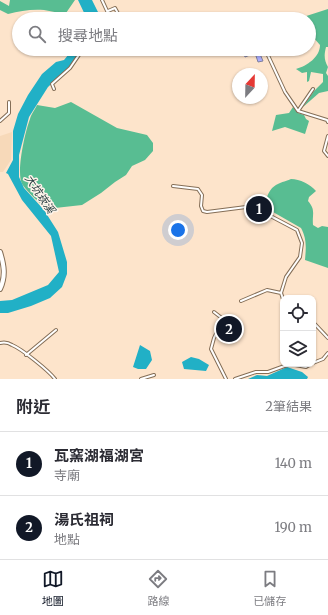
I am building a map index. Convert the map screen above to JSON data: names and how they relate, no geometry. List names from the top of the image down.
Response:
{
  "water": ["大坑崁溪"],
  "north": "top",
  "page": {
    "search": "搜尋地點",
    "pins": ["1", "2"],
    "heading": ["附近", "2筆結果"],
    "list": [
      {
        "mark": "1",
        "name": "瓦窯湖福湖宮",
        "note": "寺廟",
        "value": "140 m"
      },
      {
        "mark": "2",
        "name": "湯氏祖祠",
        "note": "地點",
        "value": "190 m"
      }
    ],
    "nav": ["地圖", "路線", "已儲存"]
  }
}
